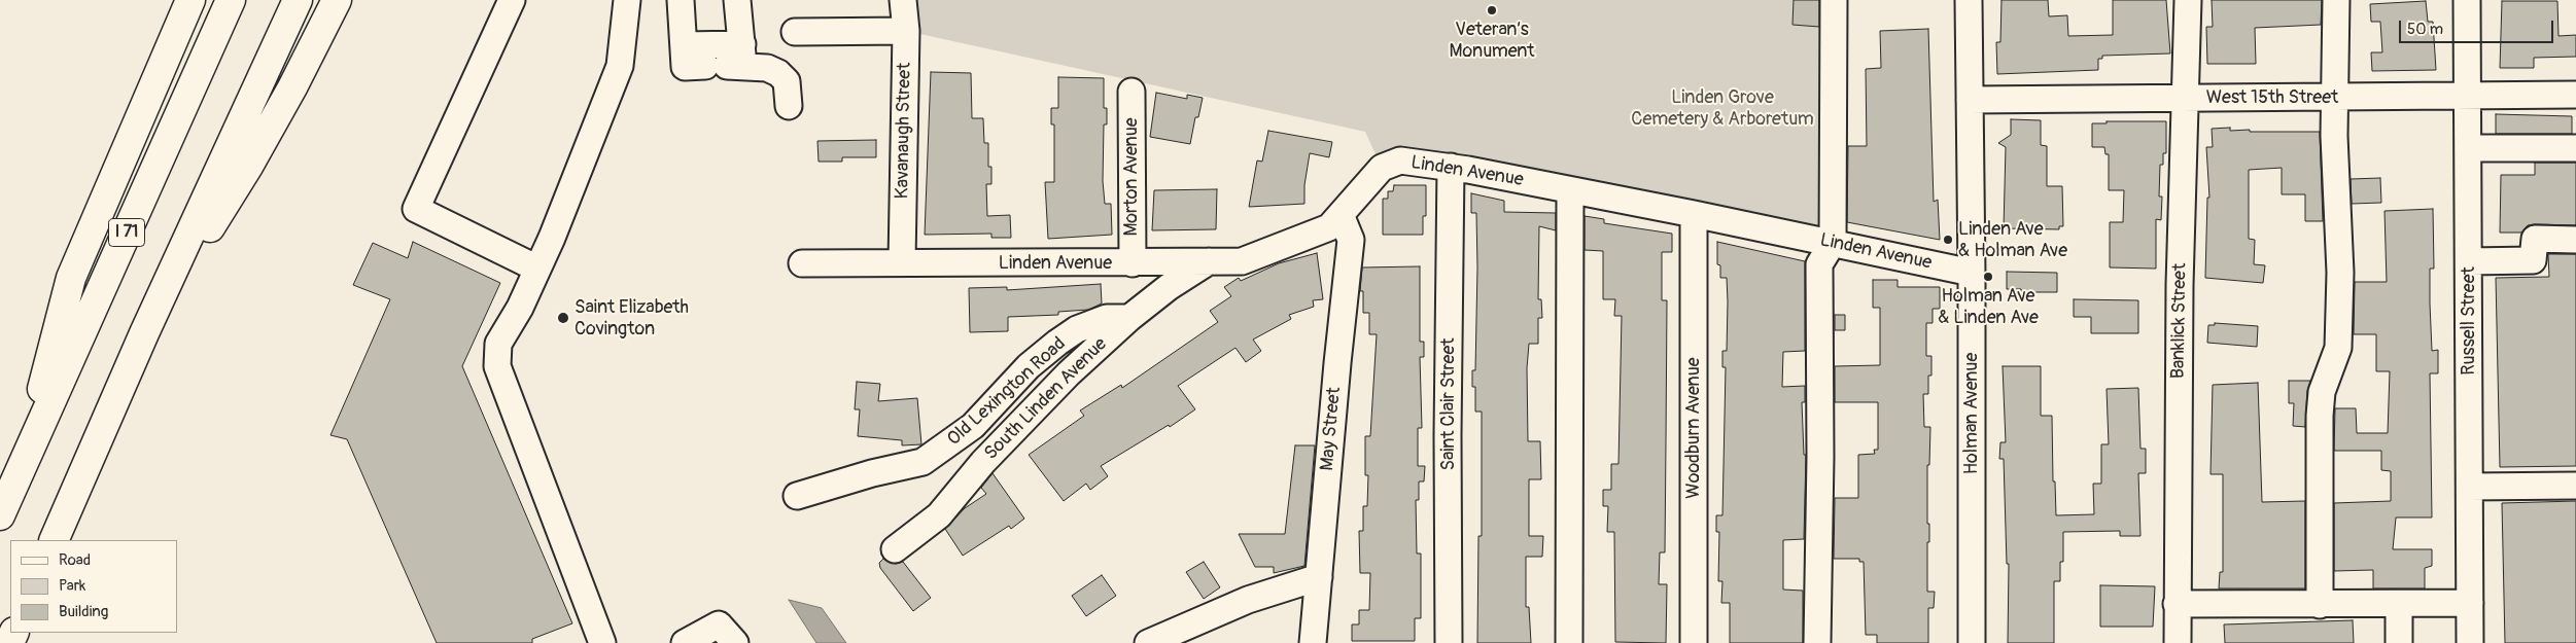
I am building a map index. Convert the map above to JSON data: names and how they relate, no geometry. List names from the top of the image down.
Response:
{
  "streets": {
    "highway": ["I 71"],
    "street": [
      "West 15th Street",
      "Kavanaugh Street",
      "Linden Avenue",
      "Morton Avenue",
      "Banklick Street",
      "Russell Street",
      "Old Lexington Road",
      "South Linden Avenue",
      "Saint Clair Street",
      "Holman Avenue",
      "Woodburn Avenue",
      "May Street"
    ]
  },
  "crossings": [
    ["West 15th Street", "Banklick Street"],
    ["West 15th Street", "Russell Street"],
    ["West 15th Street", "Holman Avenue"],
    ["Kavanaugh Street", "Linden Avenue"],
    ["Linden Avenue", "Morton Avenue"],
    ["Linden Avenue", "South Linden Avenue"],
    ["Linden Avenue", "Saint Clair Street"],
    ["Linden Avenue", "Holman Avenue"],
    ["Linden Avenue", "Woodburn Avenue"],
    ["Linden Avenue", "May Street"],
    ["Old Lexington Road", "South Linden Avenue"]
  ],
  "parks": ["Linden Grove Cemetery & Arboretum"],
  "places": [
    "Veteran’s Monument",
    "Linden Ave & Holman Ave",
    "Holman Ave & Linden Ave",
    "Saint Elizabeth Covington"
  ],
  "legend": ["Road", "Park", "Building"],
  "scale_bar": "50 m"
}
